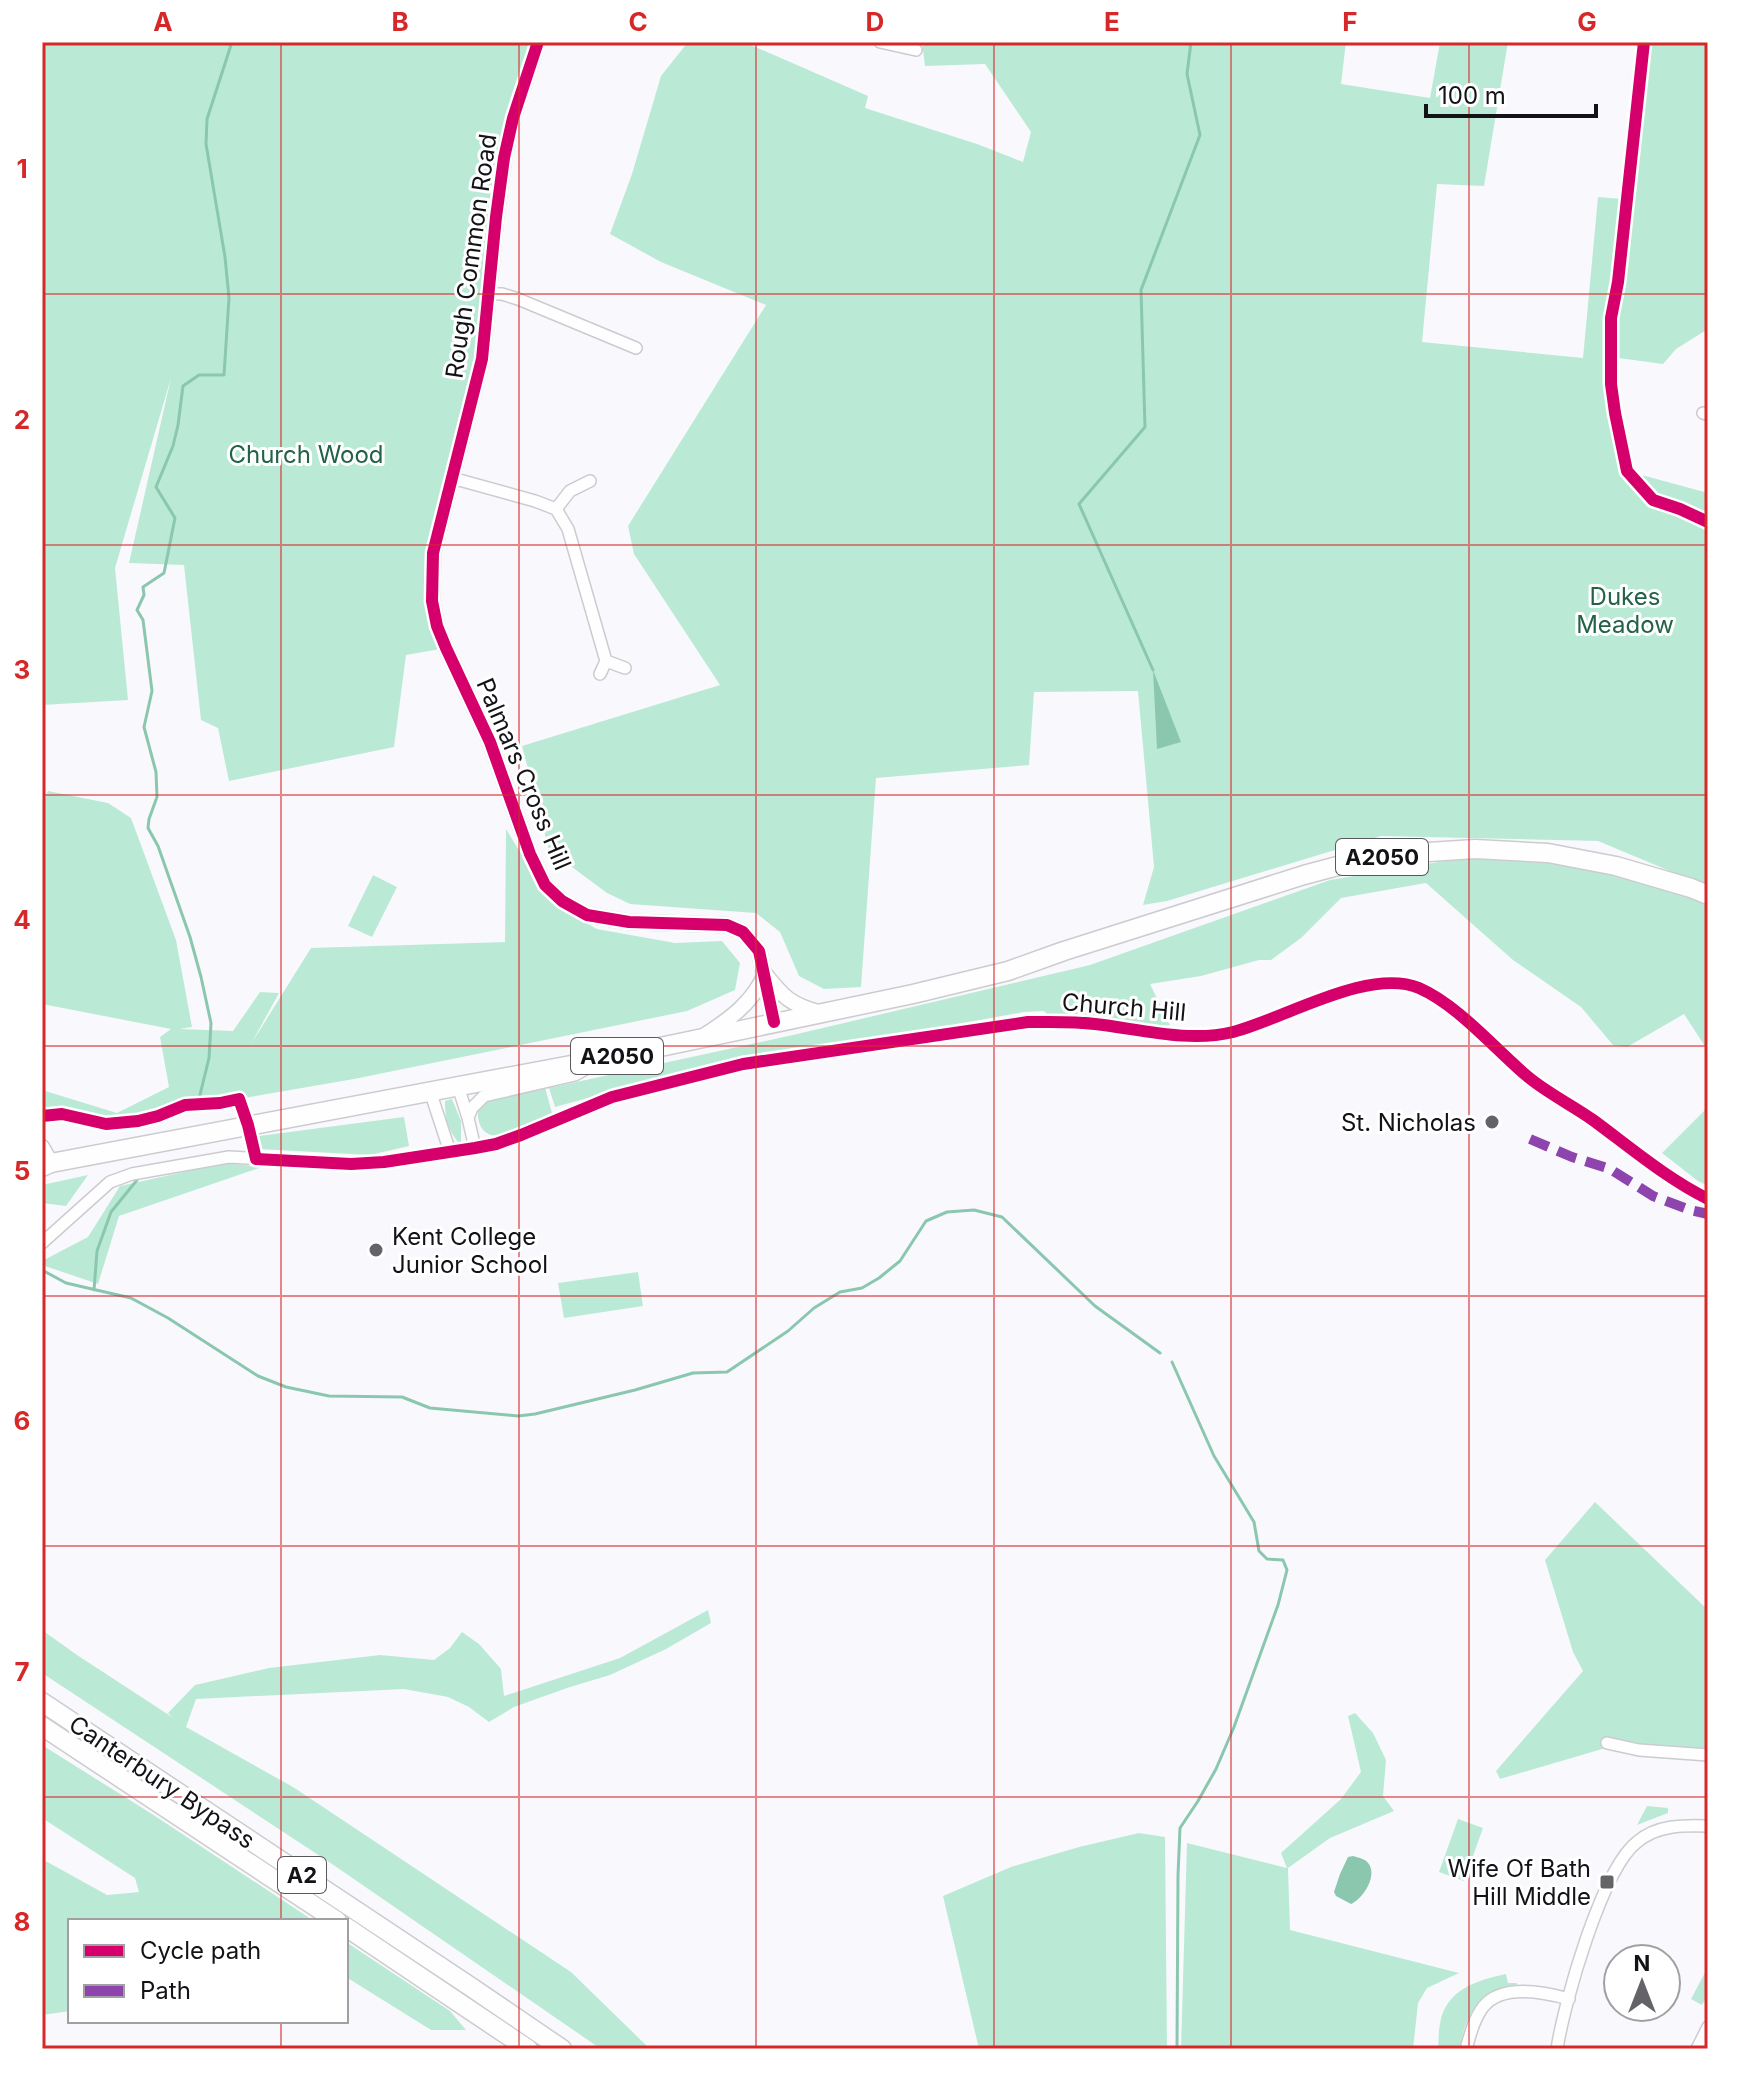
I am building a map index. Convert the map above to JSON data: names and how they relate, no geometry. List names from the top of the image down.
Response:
{
  "streets": {
    "main road": ["A2050", "Canterbury Bypass", "A2"],
    "street": ["Rough Common Road", "Palmars Cross Hill", "Church Hill"]
  },
  "crossings": [
    ["Rough Common Road", "Palmars Cross Hill"],
    ["Palmars Cross Hill", "A2050"]
  ],
  "parks": ["Church Wood", "Dukes Meadow"],
  "places": {
    "other": ["St. Nicholas", "Kent College Junior School"],
    "transit": ["Wife Of Bath Hill Middle"]
  },
  "legend": ["Cycle path", "Path"],
  "scale_bar": "100 m",
  "north": "top",
  "grid": {
    "columns": [
      "A",
      "B",
      "C",
      "D",
      "E",
      "F",
      "G"
    ],
    "rows": [
      "1",
      "2",
      "3",
      "4",
      "5",
      "6",
      "7",
      "8"
    ]
  }
}
